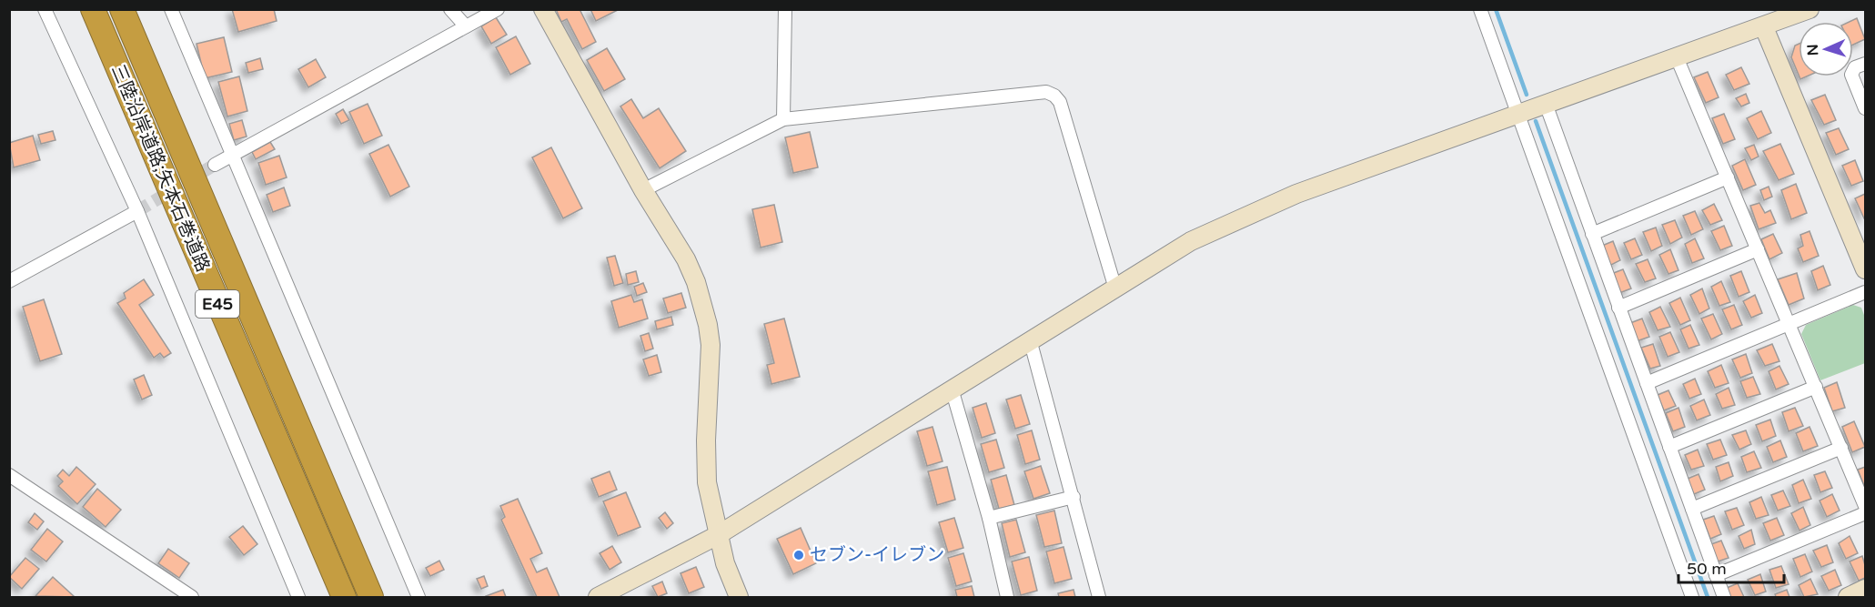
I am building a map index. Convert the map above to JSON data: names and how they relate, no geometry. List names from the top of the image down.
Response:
{
  "streets": {
    "highway": ["三陸沿岸道路;矢本石巻道路", "E45"]
  },
  "places": ["セブン-イレブン"],
  "scale_bar": "50 m",
  "north": "left"
}
